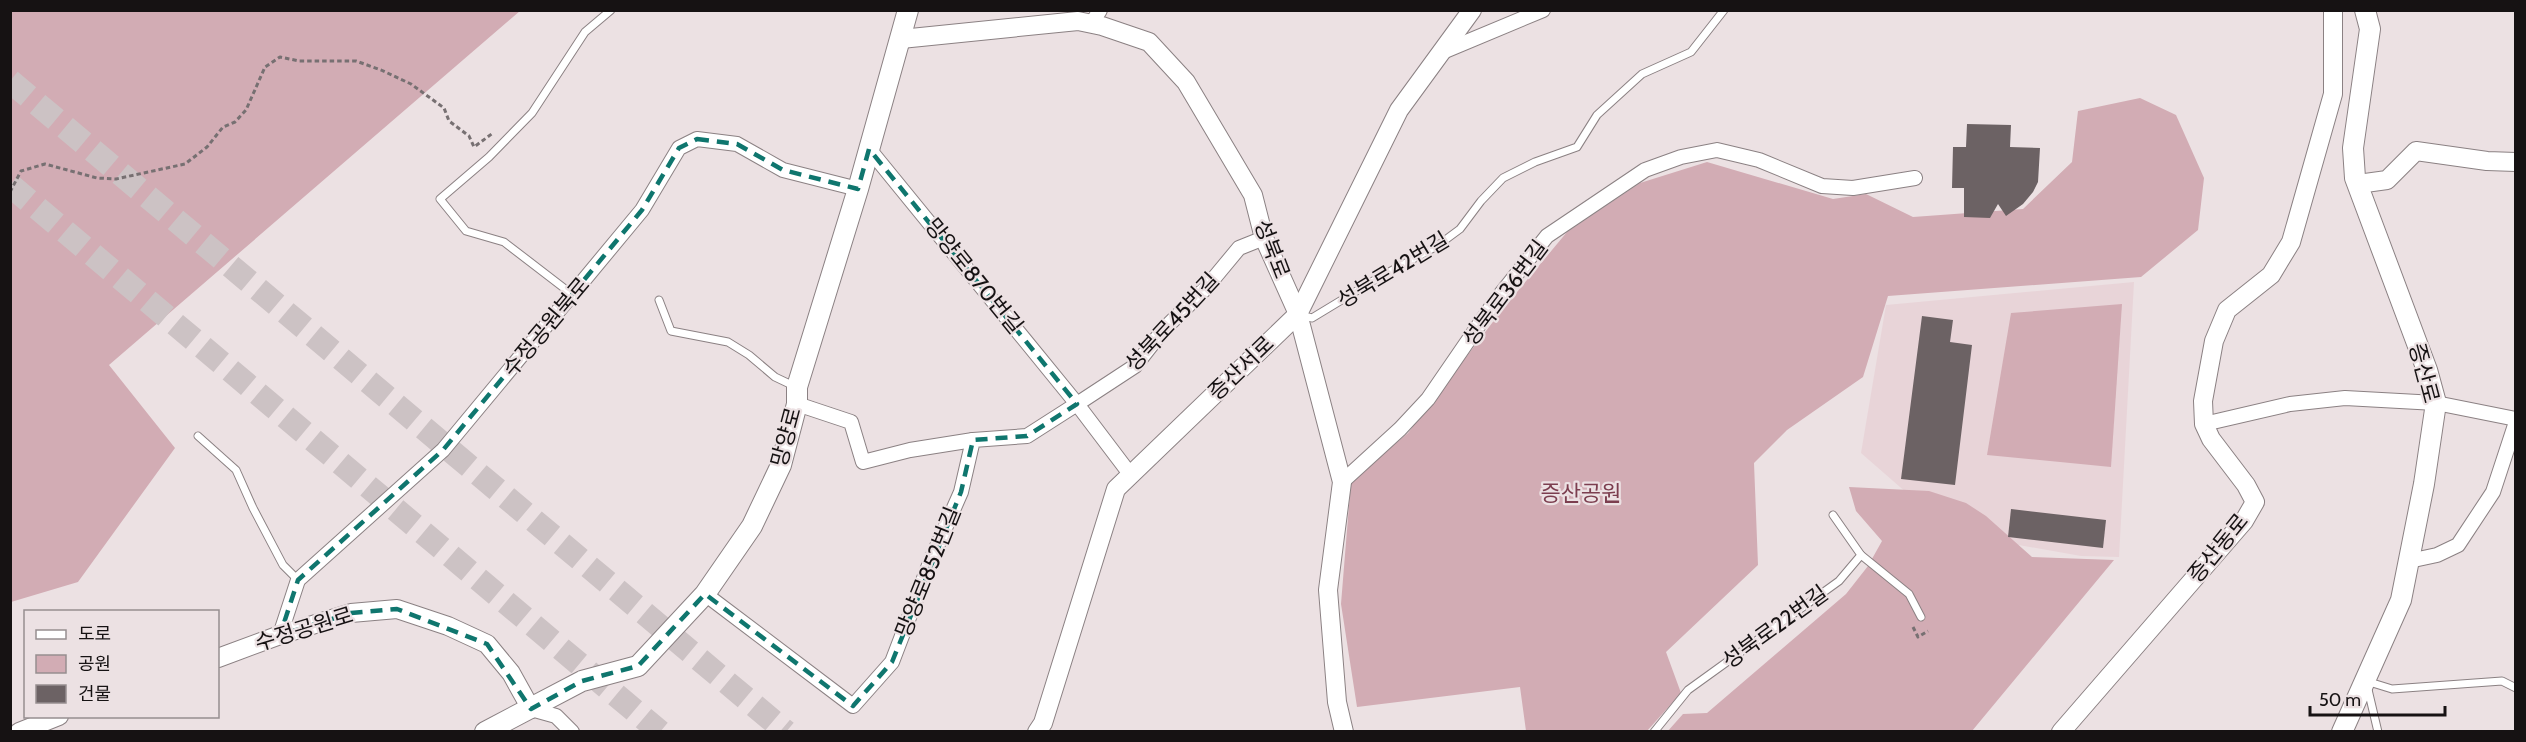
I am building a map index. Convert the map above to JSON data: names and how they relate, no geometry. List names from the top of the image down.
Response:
{
  "streets": {
    "main road": ["증산로", "망양로"],
    "street": [
      "성북로",
      "망양로870번길",
      "성북로36번길",
      "성북로45번길",
      "수정공원북로",
      "증산서로",
      "증산동로",
      "망양로852번길",
      "수정공원로"
    ],
    "lane": ["성북로42번길", "성북로22번길"]
  },
  "crossings": [
    ["성북로", "성북로42번길"],
    ["성북로", "성북로36번길"],
    ["성북로", "성북로45번길"],
    ["성북로", "증산서로"],
    ["성북로", "망양로"],
    ["성북로42번길", "증산서로"],
    ["망양로870번길", "성북로45번길"],
    ["망양로870번길", "망양로"],
    ["수정공원북로", "망양로"],
    ["망양로", "망양로852번길"],
    ["망양로", "수정공원로"]
  ],
  "parks": ["증산공원"],
  "legend": ["도로", "공원", "건물"],
  "scale_bar": "50 m"
}
